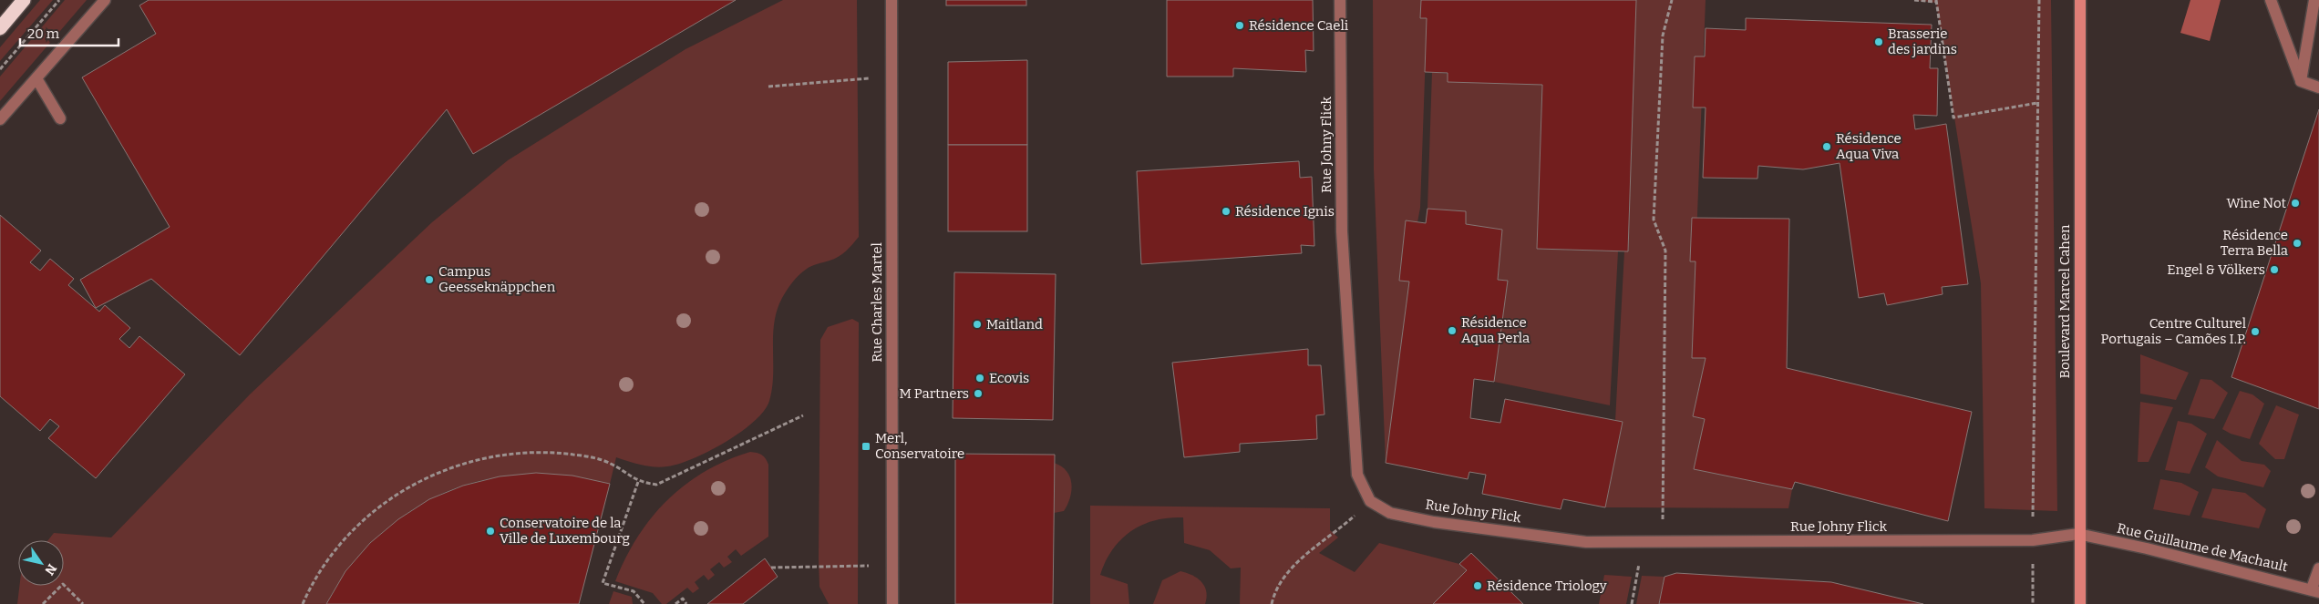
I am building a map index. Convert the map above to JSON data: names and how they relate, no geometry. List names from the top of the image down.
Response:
{
  "streets": {
    "street": [
      "Rue Johny Flick",
      "Boulevard Marcel Cahen",
      "Rue Charles Martel",
      "Rue Guillaume de Machault"
    ]
  },
  "crossings": [
    ["Rue Johny Flick", "Boulevard Marcel Cahen"],
    ["Rue Johny Flick", "Rue Guillaume de Machault"],
    ["Boulevard Marcel Cahen", "Rue Guillaume de Machault"]
  ],
  "places": {
    "other": [
      "Résidence Caeli",
      "Brasserie des jardins",
      "Résidence Aqua Viva",
      "Wine Not",
      "Résidence Ignis",
      "Résidence Terra Bella",
      "Engel & Völkers",
      "Campus Geesseknäppchen",
      "Maitland",
      "Résidence Aqua Perla",
      "Centre Culturel Portugais – Camões I.P.",
      "Ecovis",
      "M Partners",
      "Conservatoire de la Ville de Luxembourg",
      "Résidence Triology"
    ],
    "transit": ["Merl, Conservatoire"]
  },
  "scale_bar": "20 m",
  "north": "bottom right"
}
